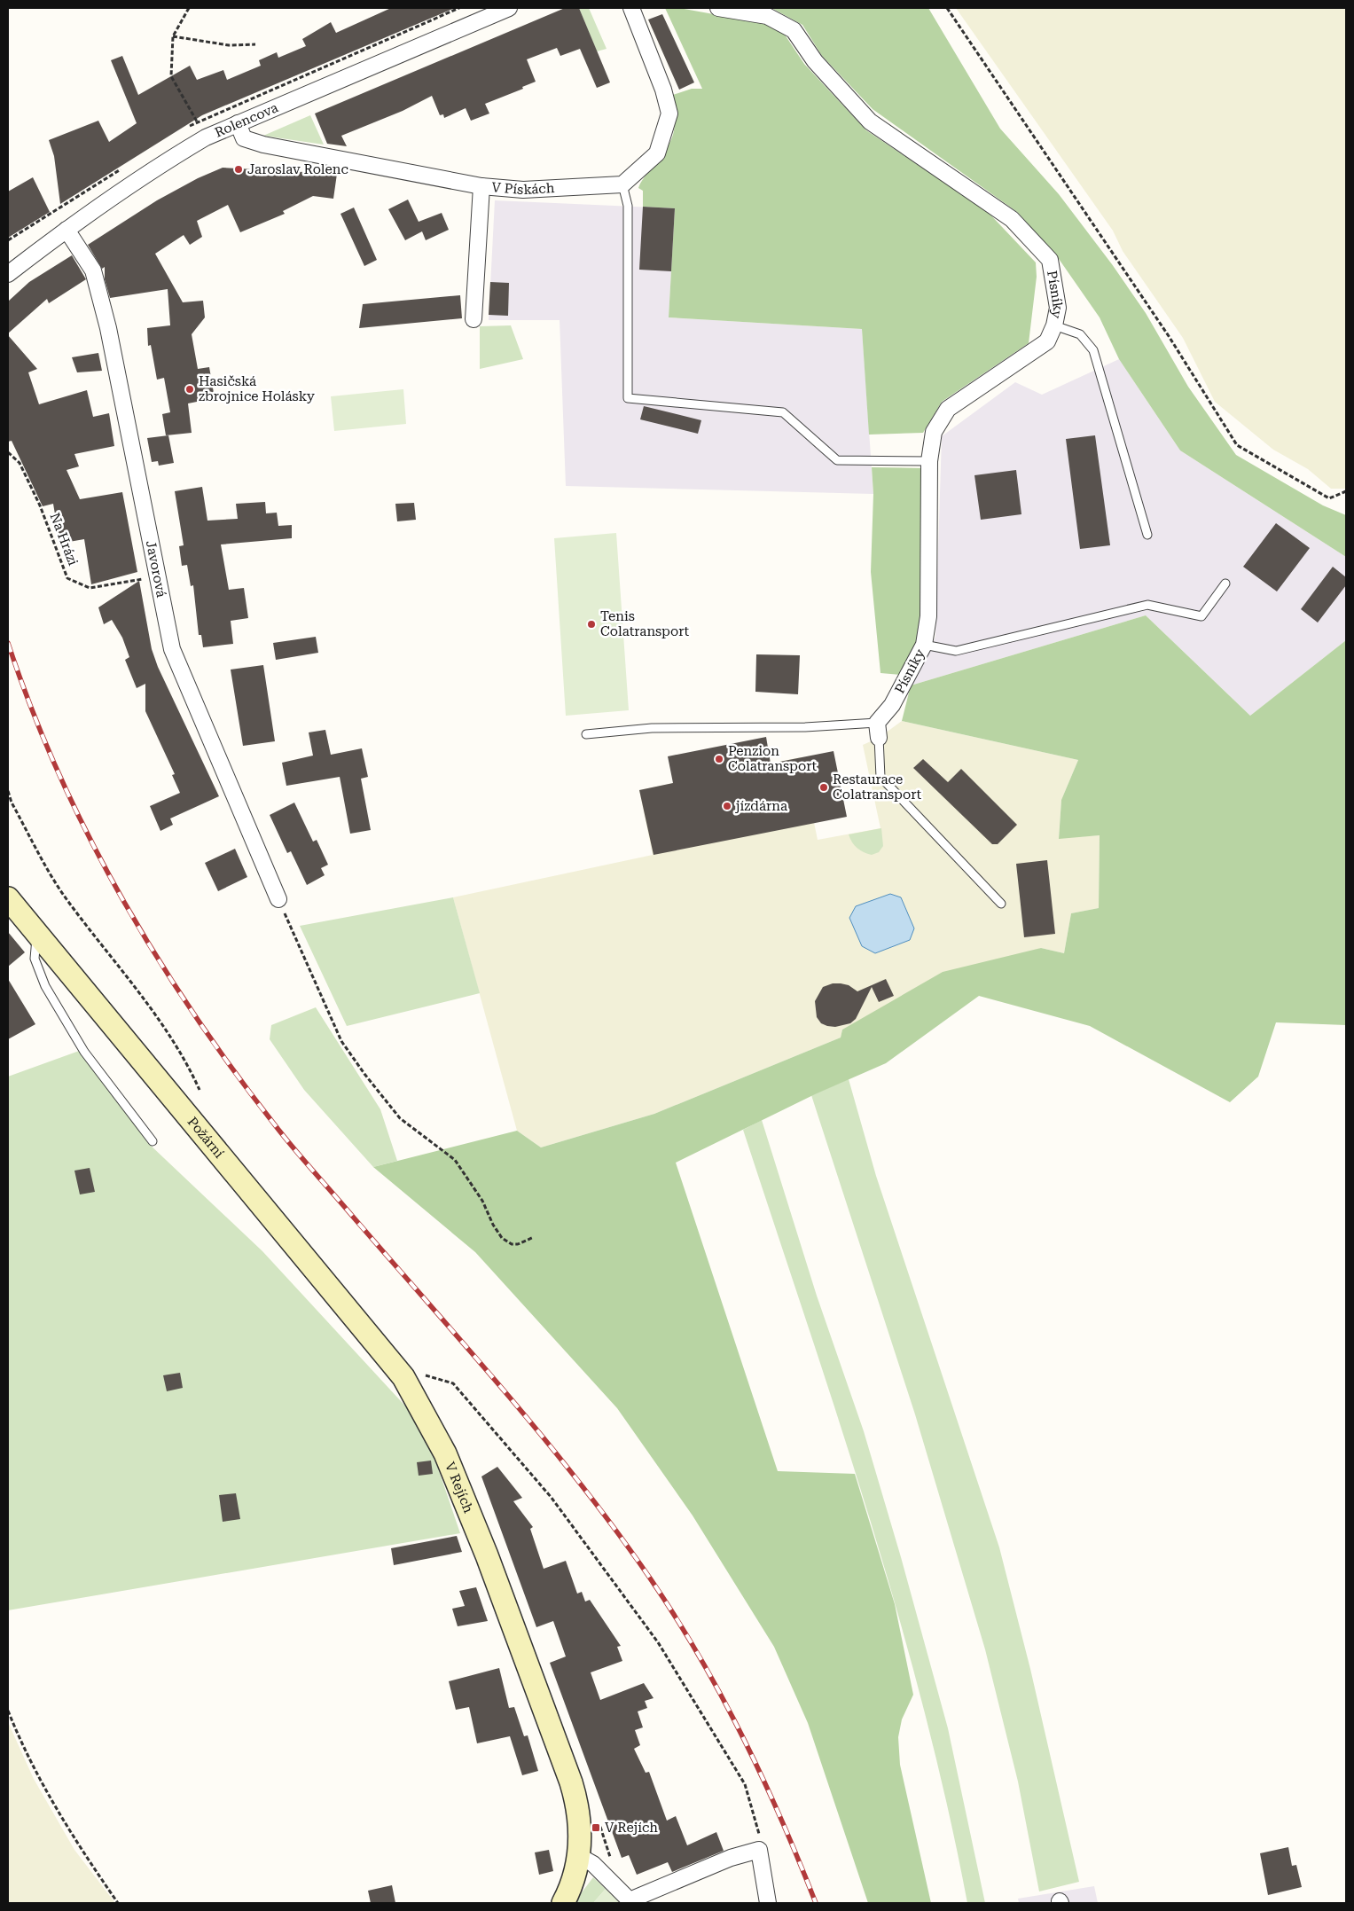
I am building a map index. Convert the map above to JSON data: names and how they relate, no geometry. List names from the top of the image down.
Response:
{
  "streets": {
    "street": [
      "Rolencova",
      "V Pískách",
      "Písníky",
      "Javorová",
      "Požární",
      "V Rejích"
    ],
    "path": ["Na Hrázi"]
  },
  "crossings": [
    ["Rolencova", "V Pískách"],
    ["Rolencova", "Javorová"],
    ["Na Hrázi", "Javorová"],
    ["Požární", "V Rejích"]
  ],
  "places": {
    "other": [
      "Jaroslav Rolenc",
      "Hasičská zbrojnice Holásky",
      "Tenis Colatransport",
      "Penzion Colatransport",
      "Restaurace Colatransport",
      "jízdárna"
    ],
    "transit": ["V Rejích"]
  }
}
